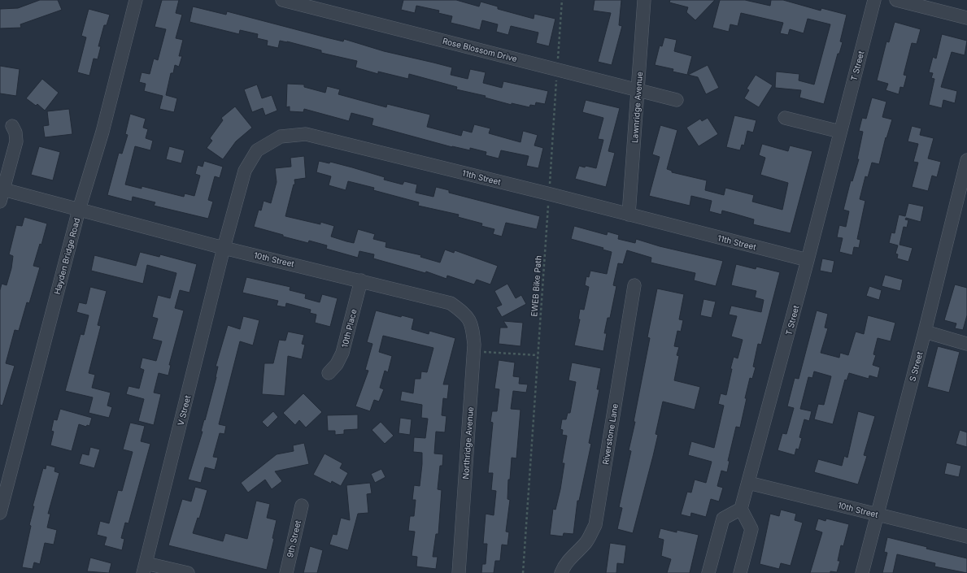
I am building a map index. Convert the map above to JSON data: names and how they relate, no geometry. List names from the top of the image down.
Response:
{
  "streets": {
    "street": [
      "Rose Blossom Drive",
      "T Street",
      "Lawnridge Avenue",
      "11th Street",
      "Hayden Bridge Road",
      "10th Street",
      "10th Place",
      "S Street",
      "V Street",
      "Riverstone Lane",
      "Northridge Avenue",
      "9th Street"
    ],
    "path": ["EWEB Bike Path"]
  },
  "crossings": [
    ["Rose Blossom Drive", "Lawnridge Avenue"],
    ["Rose Blossom Drive", "EWEB Bike Path"],
    ["T Street", "11th Street"],
    ["T Street", "10th Street"],
    ["Lawnridge Avenue", "11th Street"],
    ["11th Street", "10th Street"],
    ["11th Street", "EWEB Bike Path"],
    ["11th Street", "V Street"],
    ["Hayden Bridge Road", "10th Street"],
    ["10th Street", "10th Place"],
    ["10th Street", "S Street"],
    ["10th Street", "V Street"],
    ["10th Street", "Northridge Avenue"]
  ]
}
